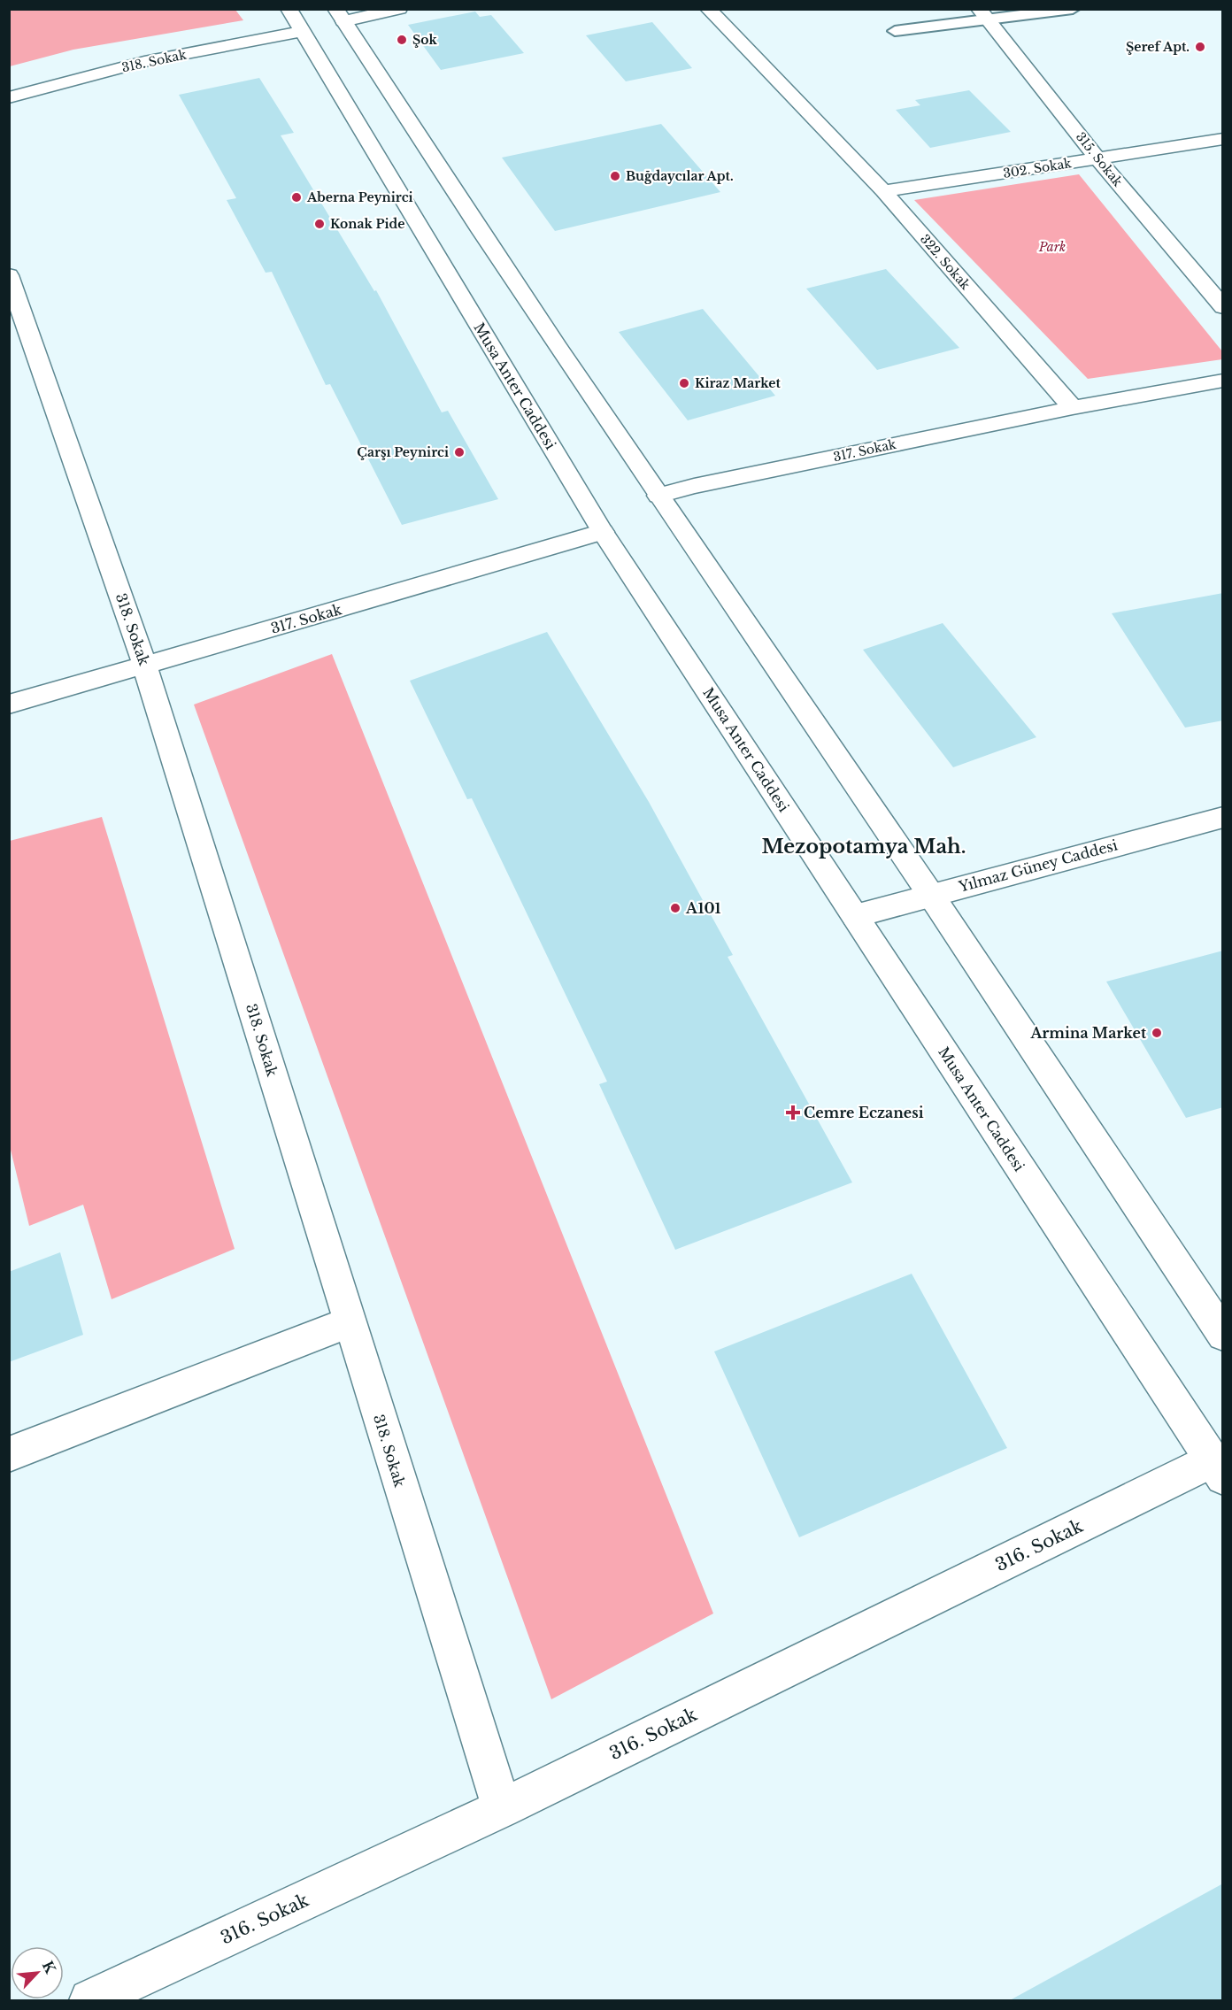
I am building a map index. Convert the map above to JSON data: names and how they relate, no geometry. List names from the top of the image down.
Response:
{
  "streets": {
    "street": [
      "318. Sokak",
      "315. Sokak",
      "302. Sokak",
      "322. Sokak",
      "Musa Anter Caddesi",
      "317. Sokak",
      "Yılmaz Güney Caddesi",
      "316. Sokak"
    ]
  },
  "crossings": [
    ["318. Sokak", "Musa Anter Caddesi"],
    ["318. Sokak", "317. Sokak"],
    ["318. Sokak", "316. Sokak"],
    ["315. Sokak", "302. Sokak"],
    ["302. Sokak", "322. Sokak"],
    ["322. Sokak", "317. Sokak"],
    ["Musa Anter Caddesi", "317. Sokak"],
    ["Musa Anter Caddesi", "Yılmaz Güney Caddesi"],
    ["Musa Anter Caddesi", "316. Sokak"]
  ],
  "districts": ["Mezopotamya Mah."],
  "parks": ["Park"],
  "places": {
    "other": [
      "Şok",
      "Şeref Apt.",
      "Buğdaycılar Apt.",
      "Aberna Peynirci",
      "Konak Pide",
      "Kiraz Market",
      "Çarşı Peynirci",
      "A101",
      "Armina Market"
    ],
    "health": ["Cemre Eczanesi"]
  },
  "north": "top right"
}
